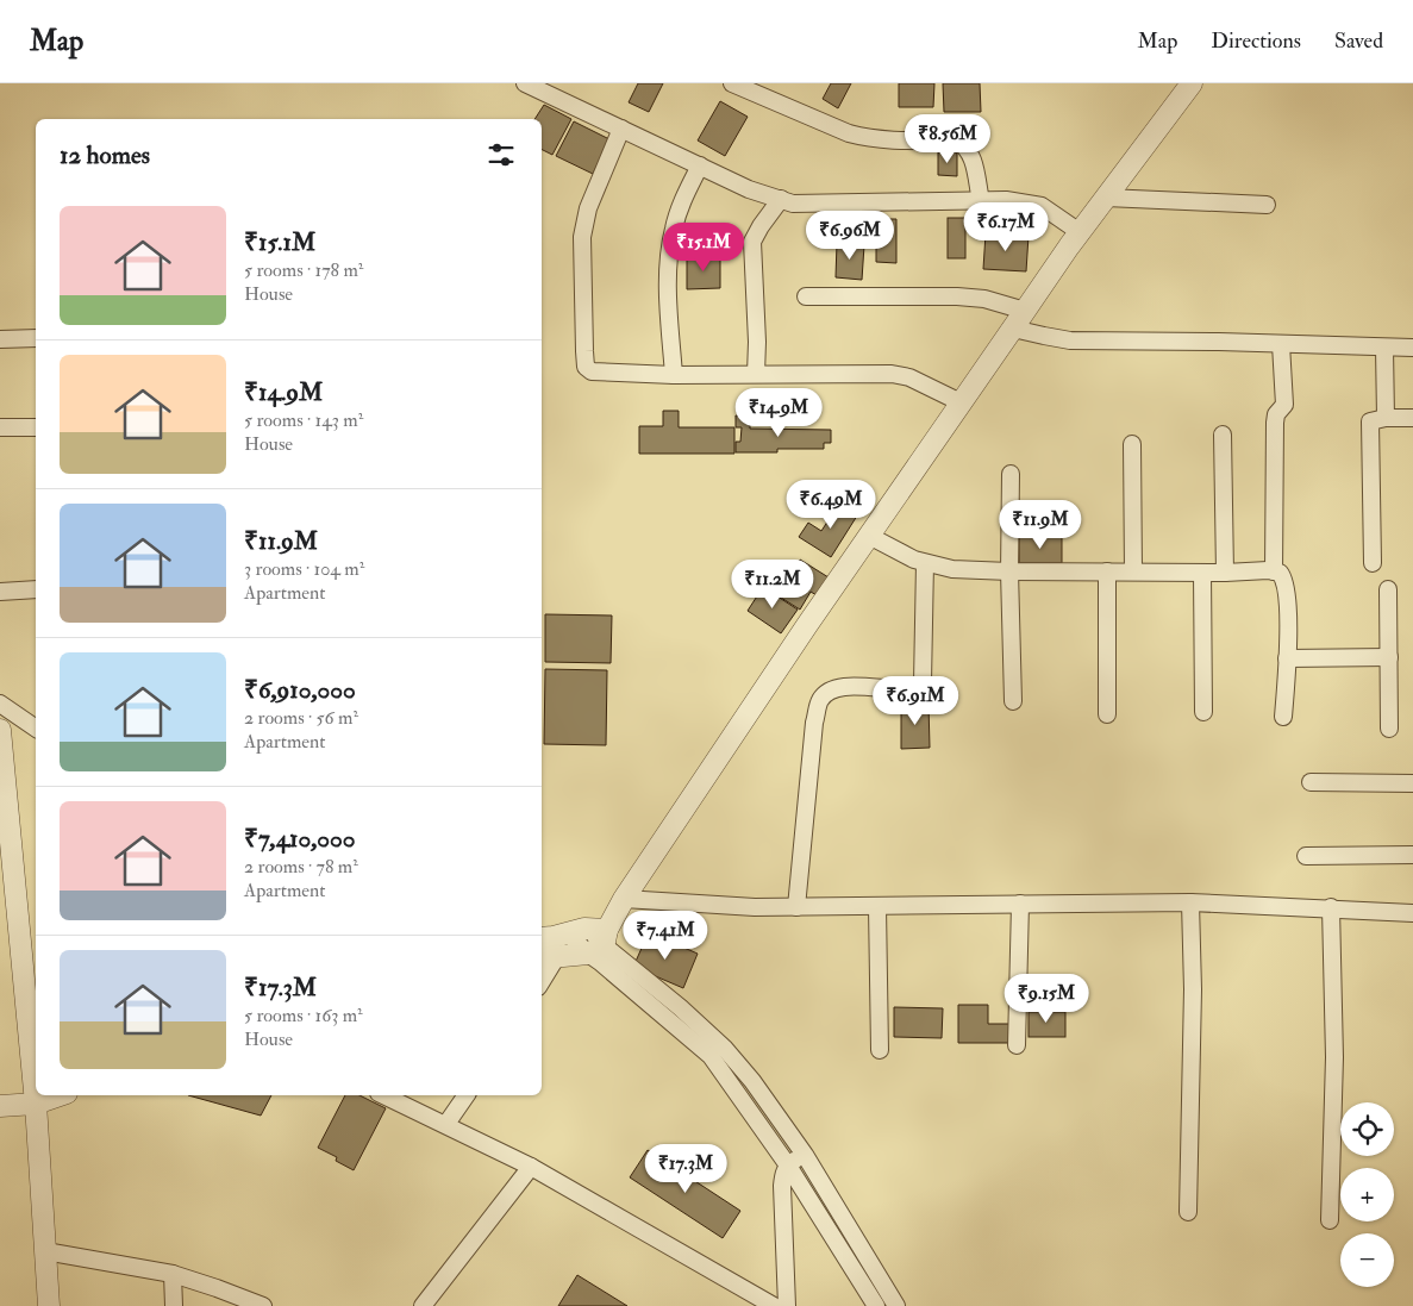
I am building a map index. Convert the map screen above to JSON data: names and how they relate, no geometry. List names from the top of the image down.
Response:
{
  "page": {
    "header": "Map",
    "nav": ["Map", "Directions", "Saved"],
    "price": [
      "₹8.56M",
      "₹6.17M",
      "₹6.96M",
      "₹15.1M",
      "₹14.9M",
      "₹6.49M",
      "₹11.9M",
      "₹11.2M",
      "₹6.91M",
      "₹7.41M",
      "₹9.15M",
      "₹17.3M"
    ],
    "heading": "12 homes",
    "list": [
      {
        "name": "₹15.1M",
        "note": "5 rooms · 178 m² · House"
      },
      {
        "name": "₹14.9M",
        "note": "5 rooms · 143 m² · House"
      },
      {
        "name": "₹11.9M",
        "note": "3 rooms · 104 m² · Apartment"
      },
      {
        "name": "₹6,910,000",
        "note": "2 rooms · 56 m² · Apartment"
      },
      {
        "name": "₹7,410,000",
        "note": "2 rooms · 78 m² · Apartment"
      },
      {
        "name": "₹17.3M",
        "note": "5 rooms · 163 m² · House"
      }
    ],
    "map_buttons": ["+", "−"]
  }
}
